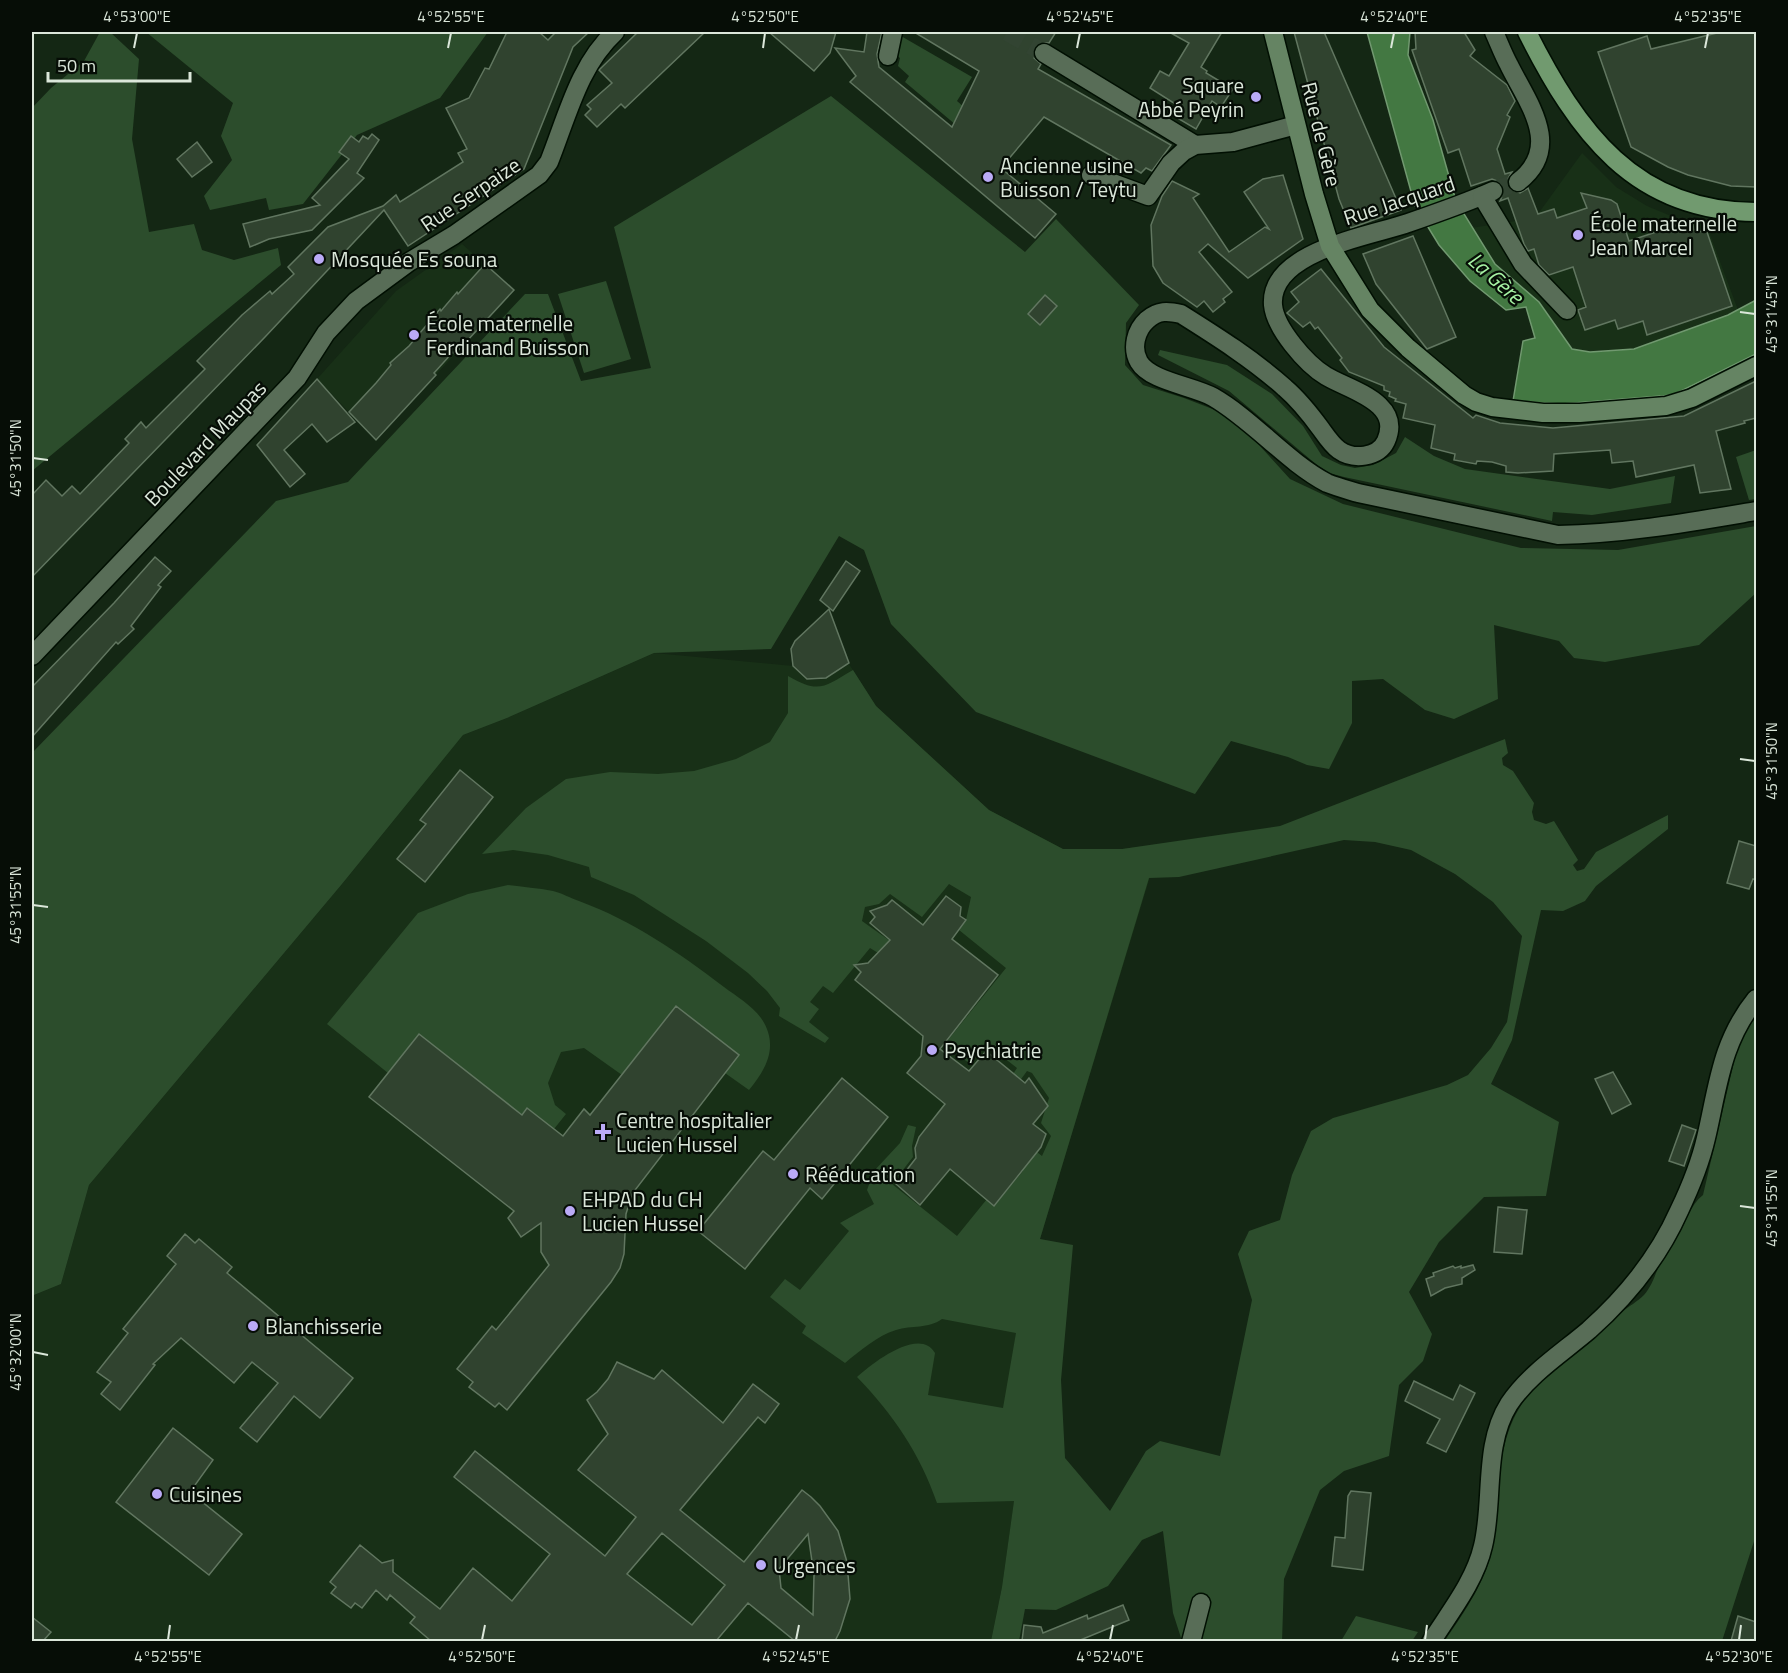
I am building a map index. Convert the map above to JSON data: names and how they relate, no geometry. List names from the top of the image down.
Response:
{
  "streets": {
    "main road": ["Rue de Gère"],
    "street": ["Rue Serpaize", "Rue Jacquard", "Boulevard Maupas"]
  },
  "crossings": [
    ["Rue de Gère", "Rue Jacquard"],
    ["Rue Serpaize", "Boulevard Maupas"]
  ],
  "water": ["La Gère"],
  "places": {
    "other": [
      "Square Abbé Peyrin",
      "Ancienne usine Buisson / Teytu",
      "École maternelle Jean Marcel",
      "Mosquée Es souna",
      "École maternelle Ferdinand Buisson",
      "Psychiatrie",
      "Rééducation",
      "EHPAD du CH Lucien Hussel",
      "Blanchisserie",
      "Cuisines",
      "Urgences"
    ],
    "health": ["Centre hospitalier Lucien Hussel"]
  },
  "scale_bar": "50 m",
  "coordinates": [
    "4°53'00\"E",
    "4°52'55\"E",
    "4°52'50\"E",
    "4°52'45\"E",
    "4°52'40\"E",
    "4°52'35\"E",
    "45°31'45\"N",
    "45°31'50\"N",
    "45°31'55\"N",
    "45°32'00\"N",
    "4°52'30\"E"
  ]
}
